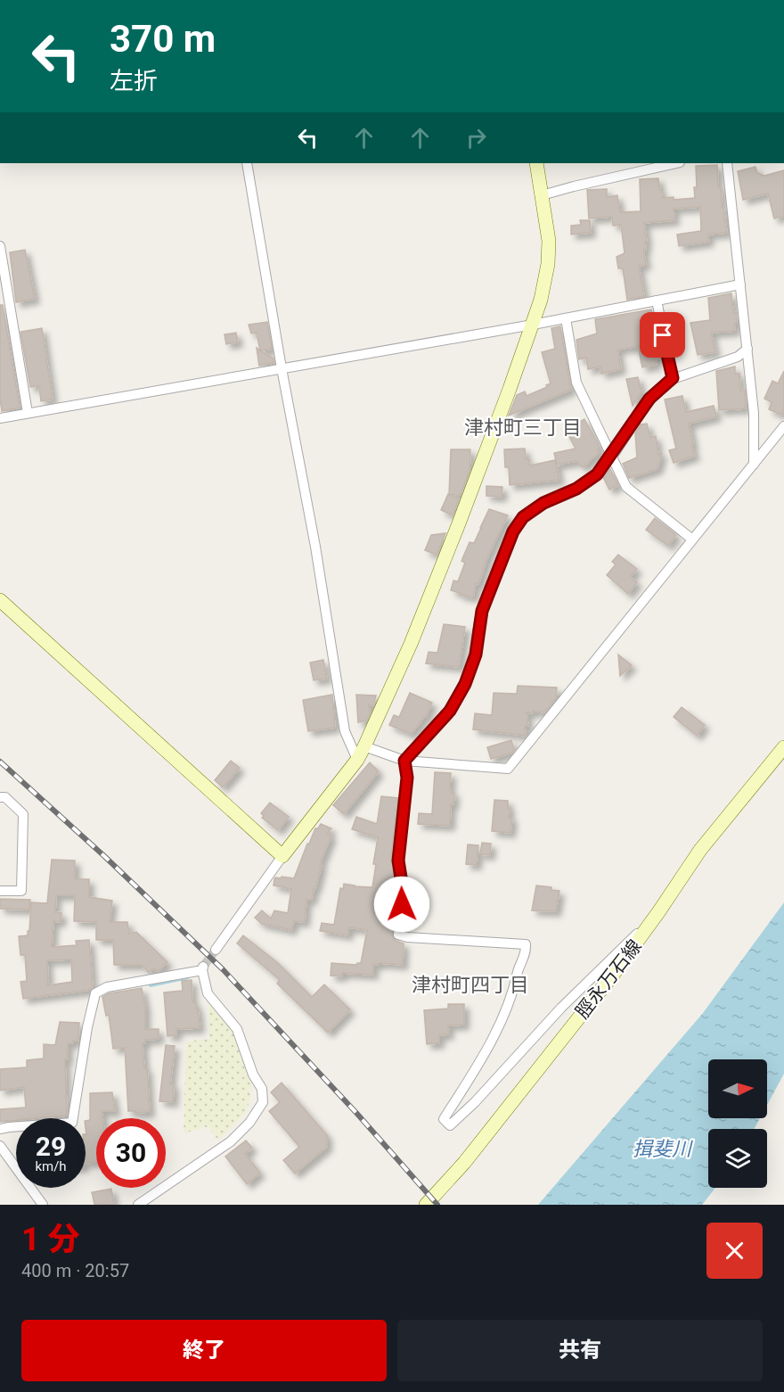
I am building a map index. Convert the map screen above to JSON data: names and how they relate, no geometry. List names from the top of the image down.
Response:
{
  "streets": {
    "street": ["脛永万石線"]
  },
  "districts": ["津村町三丁目", "津村町四丁目"],
  "water": ["揖斐川"],
  "north": "right",
  "page": {
    "turn": ["370 m", "左折"],
    "speed": "29 km/h",
    "limit": "30",
    "heading": ["1 分", "400 m · 20:57"],
    "buttons": ["終了", "共有"]
  }
}
